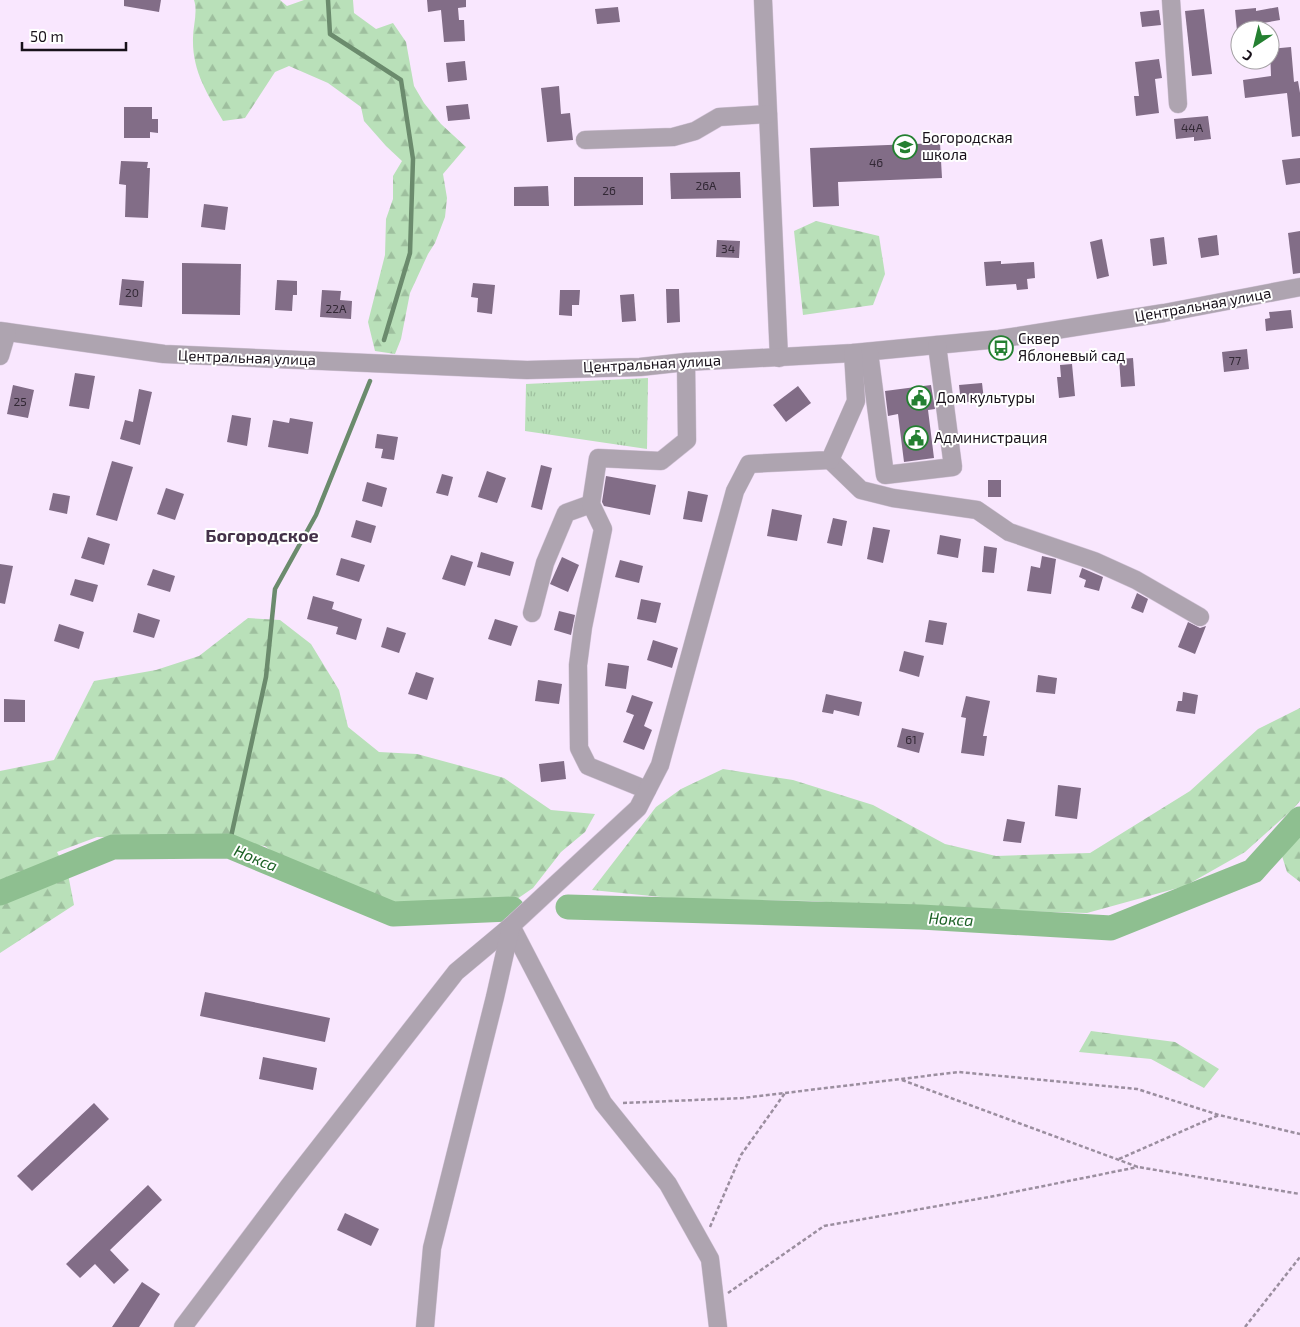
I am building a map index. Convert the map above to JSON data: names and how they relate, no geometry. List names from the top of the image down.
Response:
{
  "streets": {
    "street": ["Центральная улица"]
  },
  "districts": ["Богородское"],
  "water": ["Нокса"],
  "places": {
    "school or university": ["Богородская школа"],
    "bus stop": ["Сквер Яблоневый сад"],
    "public building": ["Дом культуры", "Администрация"]
  },
  "house_numbers": [
    "44А",
    "46",
    "26А",
    "26",
    "34",
    "20",
    "22А",
    "77",
    "25",
    "61"
  ],
  "scale_bar": "50 m",
  "north": "bottom left"
}
